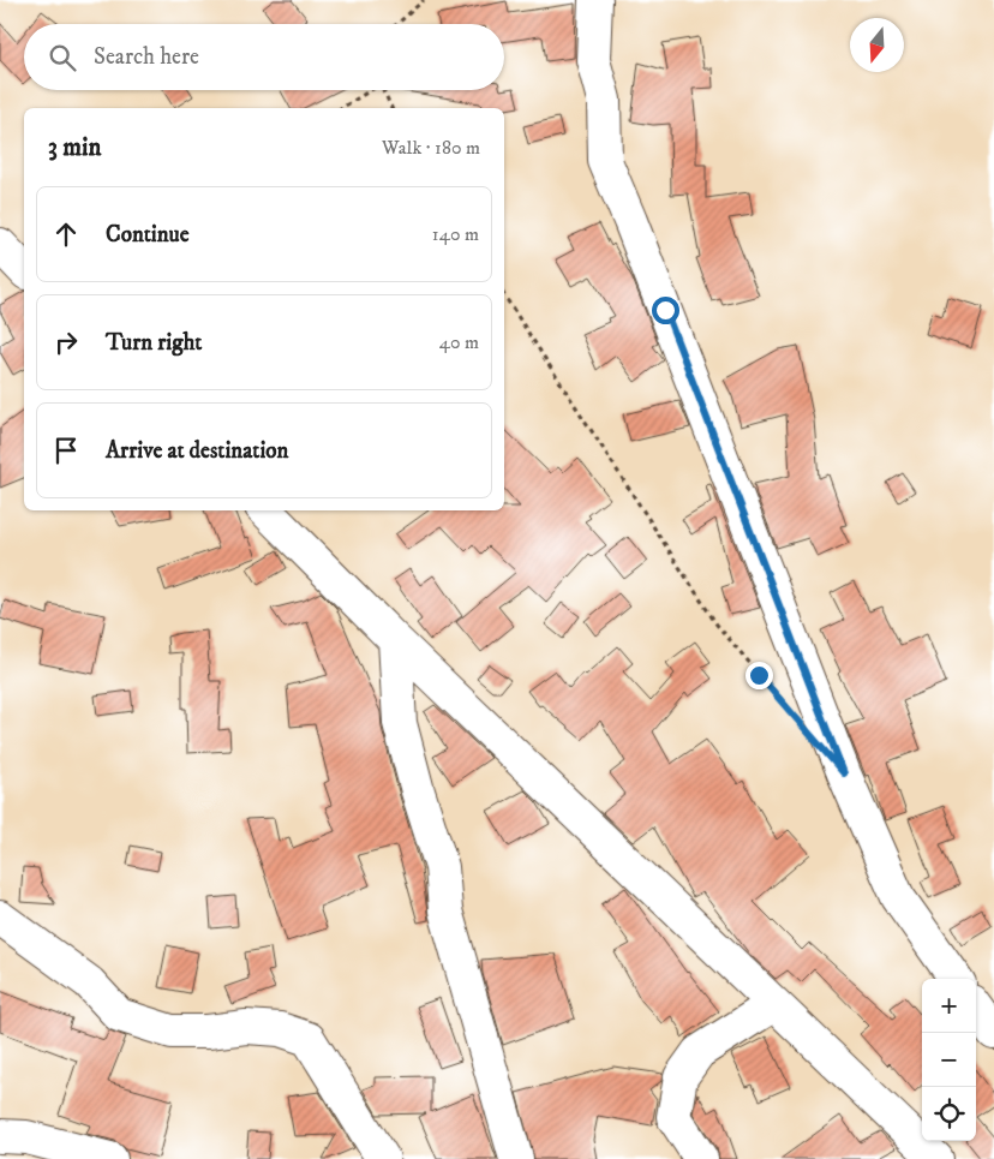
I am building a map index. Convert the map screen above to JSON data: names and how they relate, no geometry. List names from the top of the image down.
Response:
{
  "north": "bottom",
  "page": {
    "search": "Search here",
    "heading": ["3 min", "Walk · 180 m"],
    "list": [
      ["Continue", "140 m"],
      ["Turn right", "40 m"],
      "Arrive at destination"
    ],
    "map_buttons": ["+", "−"]
  }
}
